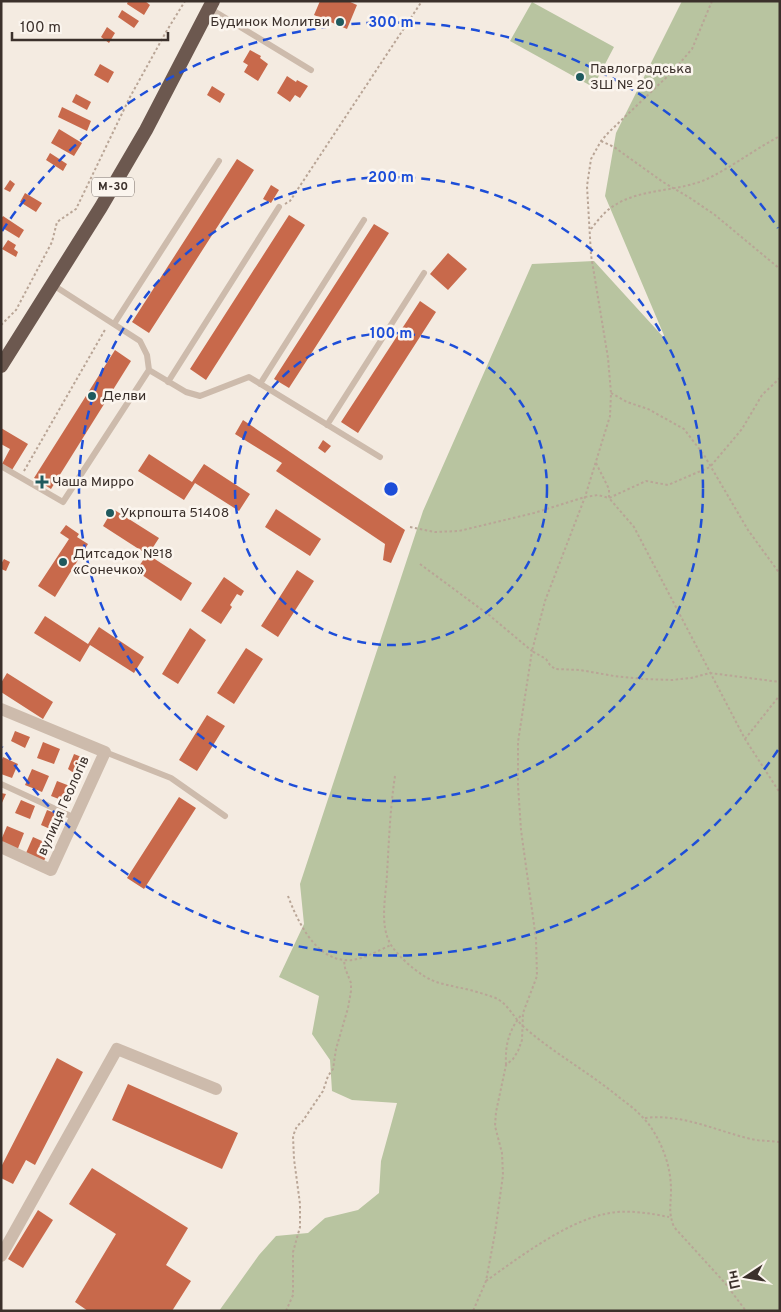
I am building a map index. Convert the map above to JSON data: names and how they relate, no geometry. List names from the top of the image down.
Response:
{
  "streets": {
    "highway": ["М-30"],
    "street": ["вулиця Геологів"]
  },
  "places": {
    "other": [
      "Будинок Молитви",
      "Павлоградська ЗШ № 20",
      "Делви",
      "Укрпошта 51408",
      "Дитсадок №18 «Сонечко»"
    ],
    "health": ["Чаша Мирро"]
  },
  "scale_bar": "100 m",
  "north": "left",
  "rings": ["300 m", "200 m", "100 m"]
}
